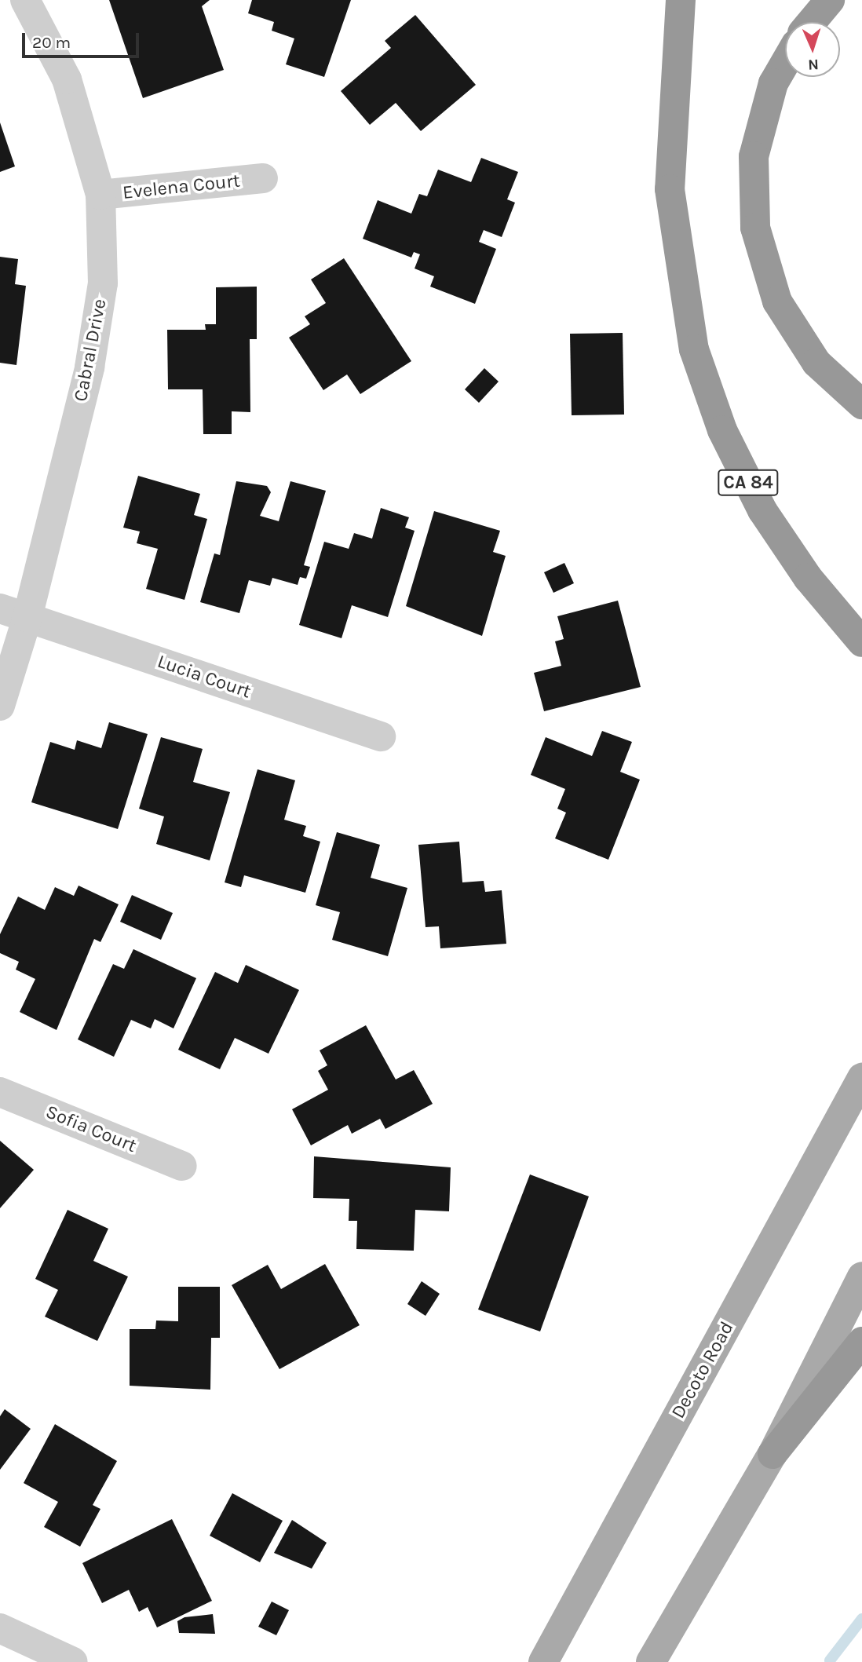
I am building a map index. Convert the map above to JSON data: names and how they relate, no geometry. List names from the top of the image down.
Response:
{
  "streets": {
    "highway": ["CA 84"],
    "main road": ["Decoto Road"],
    "street": [
      "Evelena Court",
      "Cabral Drive",
      "Lucia Court",
      "Sofia Court"
    ]
  },
  "crossings": [
    ["Evelena Court", "Cabral Drive"],
    ["Cabral Drive", "Lucia Court"]
  ],
  "scale_bar": "20 m",
  "north": "bottom"
}
